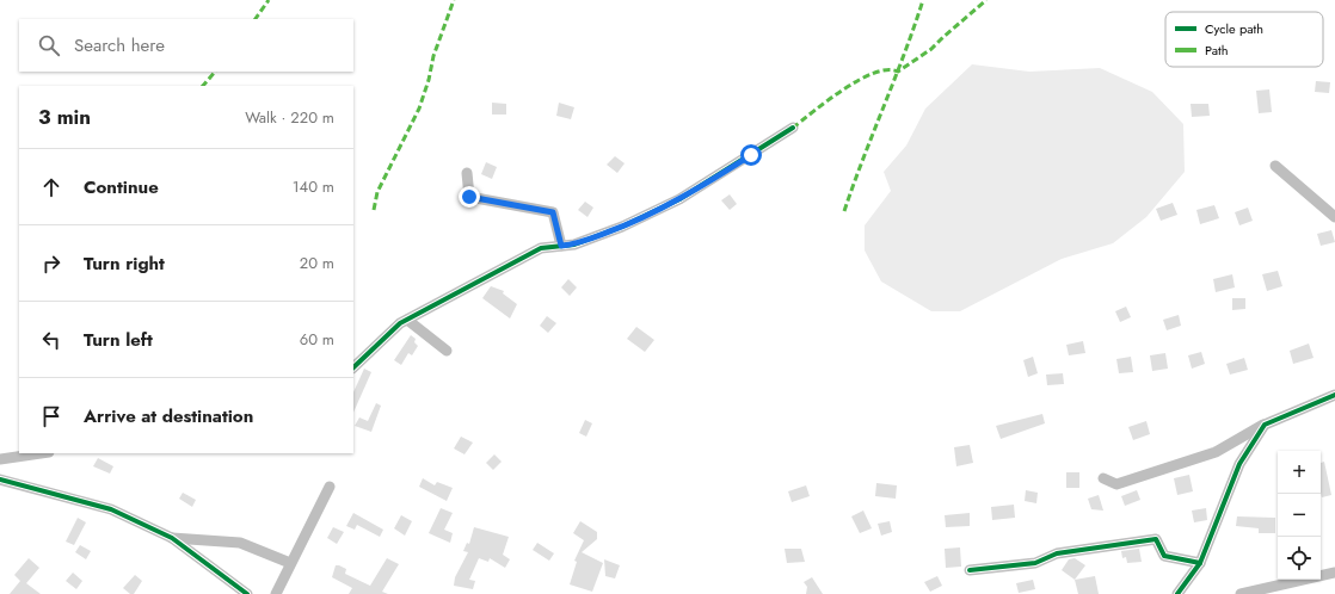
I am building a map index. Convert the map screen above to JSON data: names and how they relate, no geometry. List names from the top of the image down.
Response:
{
  "legend": ["Cycle path", "Path"],
  "page": {
    "search": "Search here",
    "heading": ["3 min", "Walk · 220 m"],
    "list": [
      ["Continue", "140 m"],
      ["Turn right", "20 m"],
      ["Turn left", "60 m"],
      "Arrive at destination"
    ],
    "map_buttons": ["+", "−"]
  }
}
